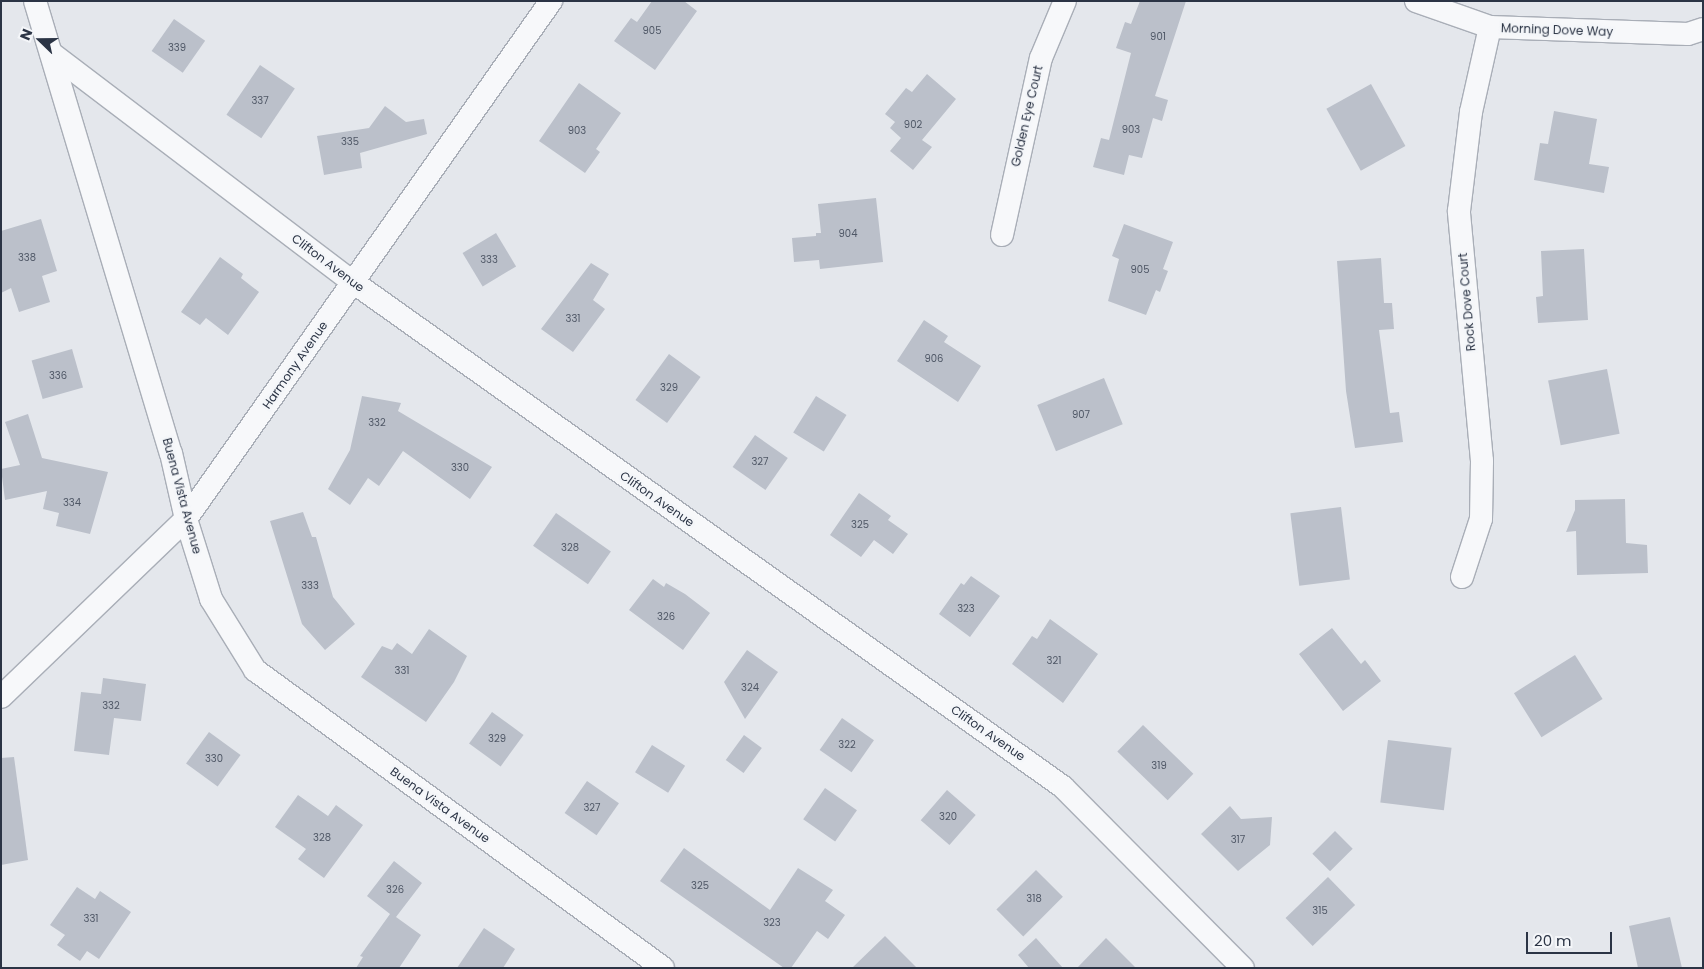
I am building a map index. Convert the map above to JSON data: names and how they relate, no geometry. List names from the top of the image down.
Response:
{
  "streets": {
    "street": [
      "Morning Dove Way",
      "Golden Eye Court",
      "Clifton Avenue",
      "Rock Dove Court",
      "Harmony Avenue",
      "Buena Vista Avenue"
    ]
  },
  "crossings": [
    ["Morning Dove Way", "Rock Dove Court"],
    ["Clifton Avenue", "Harmony Avenue"],
    ["Clifton Avenue", "Buena Vista Avenue"],
    ["Harmony Avenue", "Buena Vista Avenue"]
  ],
  "house_numbers": [
    "905",
    "901",
    "339",
    "337",
    "902",
    "903",
    "903",
    "335",
    "904",
    "338",
    "333",
    "905",
    "331",
    "906",
    "336",
    "329",
    "907",
    "332",
    "327",
    "330",
    "334",
    "325",
    "328",
    "333",
    "323",
    "326",
    "321",
    "331",
    "324",
    "332",
    "329",
    "322",
    "330",
    "319",
    "327",
    "320",
    "328",
    "317",
    "325",
    "326",
    "318",
    "315",
    "331",
    "323"
  ],
  "scale_bar": "20 m",
  "north": "left"
}
